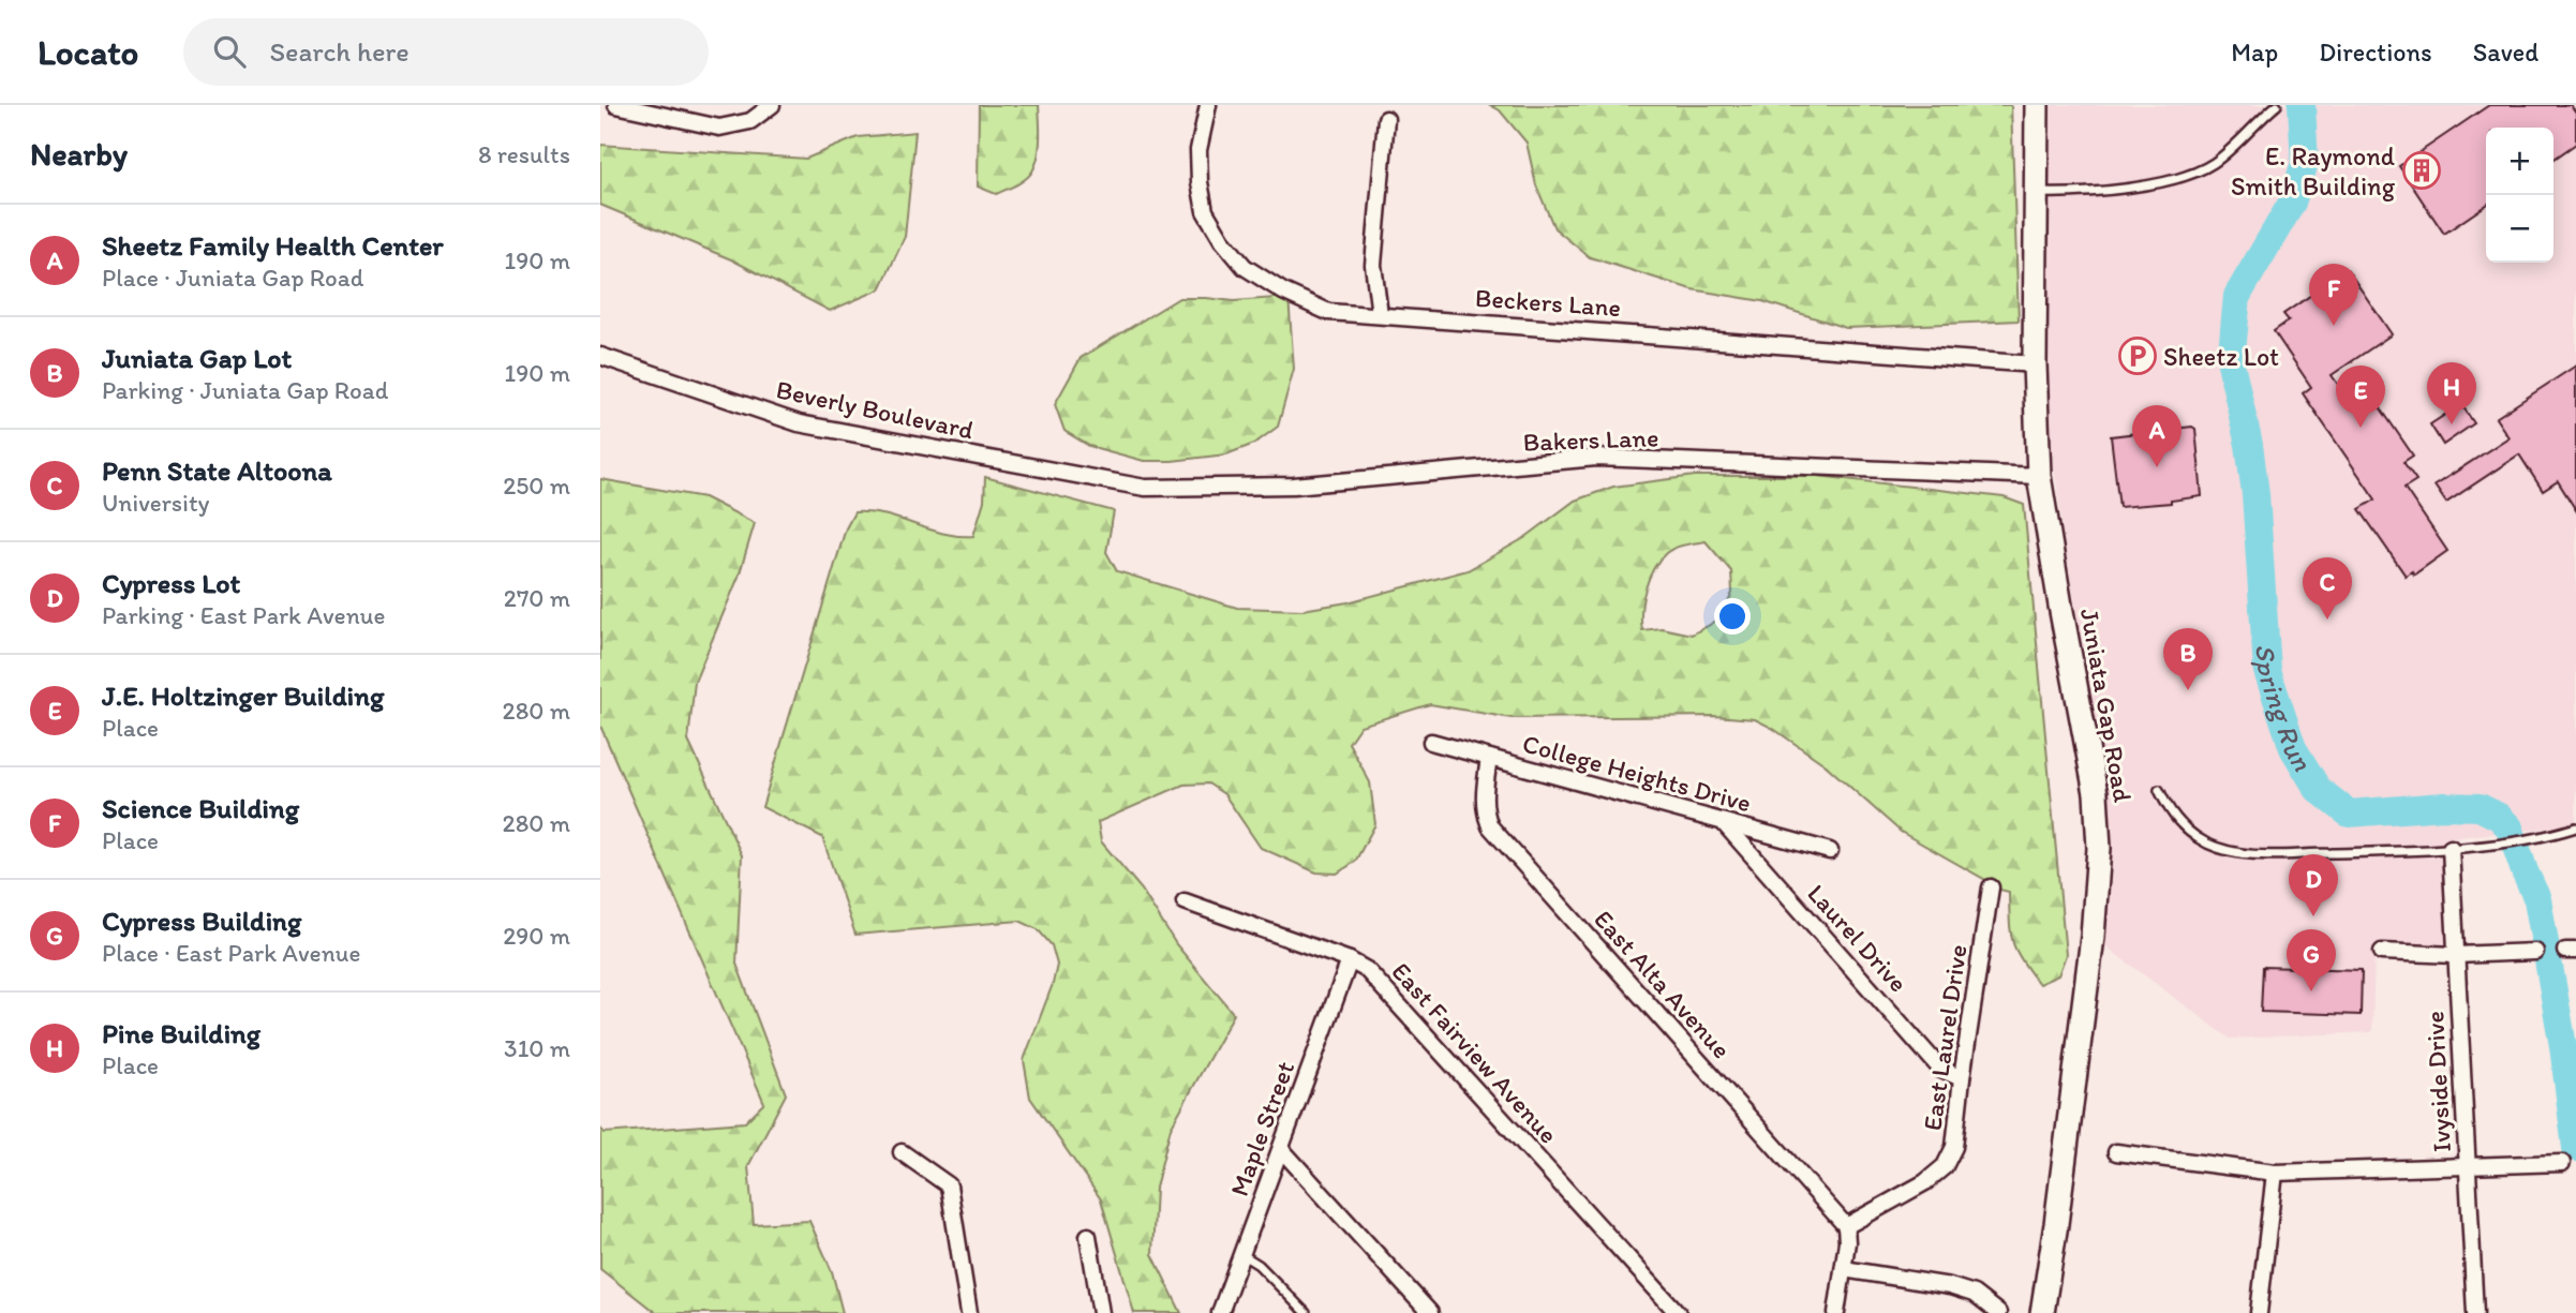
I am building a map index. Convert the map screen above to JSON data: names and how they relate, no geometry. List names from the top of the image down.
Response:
{
  "streets": {
    "main road": ["Juniata Gap Road"],
    "street": [
      "Beckers Lane",
      "Beverly Boulevard",
      "Bakers Lane",
      "College Heights Drive",
      "Laurel Drive",
      "East Alta Avenue",
      "East Laurel Drive",
      "East Fairview Avenue",
      "Ivyside Drive",
      "Maple Street"
    ]
  },
  "crossings": [
    ["Beckers Lane", "Juniata Gap Road"],
    ["Beverly Boulevard", "Bakers Lane"],
    ["Bakers Lane", "Juniata Gap Road"],
    ["College Heights Drive", "Laurel Drive"],
    ["College Heights Drive", "East Alta Avenue"],
    ["Laurel Drive", "East Laurel Drive"],
    ["East Alta Avenue", "East Laurel Drive"],
    ["East Fairview Avenue", "Maple Street"]
  ],
  "water": ["Spring Run"],
  "places": {
    "building": ["E. Raymond Smith Building"],
    "parking": ["Sheetz Lot"]
  },
  "page": {
    "header": "Locato",
    "search": "Search here",
    "nav": ["Map", "Directions", "Saved"],
    "heading": ["Nearby", "8 results"],
    "map_buttons": ["+", "−"],
    "list": [
      {
        "mark": "A",
        "name": "Sheetz Family Health Center",
        "note": "Place · Juniata Gap Road",
        "value": "190 m"
      },
      {
        "mark": "B",
        "name": "Juniata Gap Lot",
        "note": "Parking · Juniata Gap Road",
        "value": "190 m"
      },
      {
        "mark": "C",
        "name": "Penn State Altoona",
        "note": "University",
        "value": "250 m"
      },
      {
        "mark": "D",
        "name": "Cypress Lot",
        "note": "Parking · East Park Avenue",
        "value": "270 m"
      },
      {
        "mark": "E",
        "name": "J.E. Holtzinger Building",
        "note": "Place",
        "value": "280 m"
      },
      {
        "mark": "F",
        "name": "Science Building",
        "note": "Place",
        "value": "280 m"
      },
      {
        "mark": "G",
        "name": "Cypress Building",
        "note": "Place · East Park Avenue",
        "value": "290 m"
      },
      {
        "mark": "H",
        "name": "Pine Building",
        "note": "Place",
        "value": "310 m"
      }
    ],
    "pins": [
      "F",
      "H",
      "E",
      "A",
      "C",
      "B",
      "D",
      "G"
    ]
  }
}
